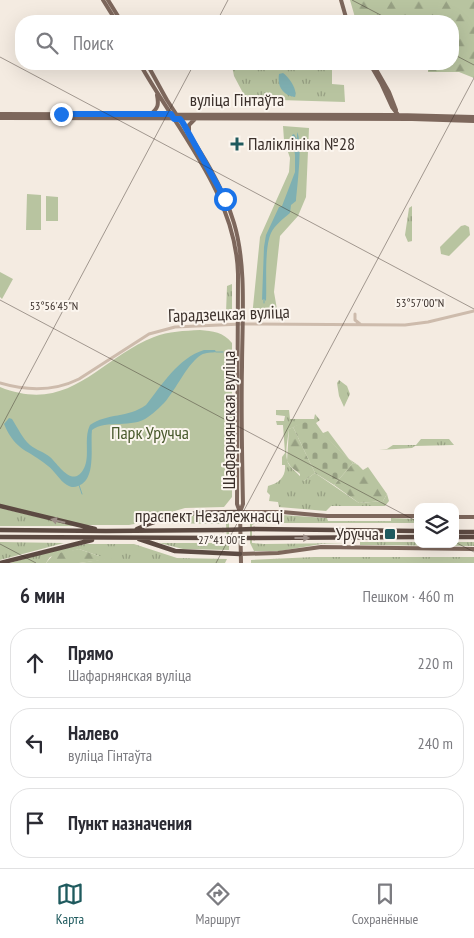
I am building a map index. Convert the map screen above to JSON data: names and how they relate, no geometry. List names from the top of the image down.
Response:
{
  "streets": {
    "highway": ["праспект Незалежнасці"],
    "main road": ["вуліца Гінтаўта", "Шафарнянская вуліца"],
    "street": ["Гарадзецкая вуліца"]
  },
  "crossings": [
    ["вуліца Гінтаўта", "Шафарнянская вуліца"],
    ["Гарадзецкая вуліца", "Шафарнянская вуліца"]
  ],
  "parks": ["Парк Уручча"],
  "places": {
    "health": ["Паліклініка №28"],
    "transit": ["Уручча"]
  },
  "page": {
    "search": "Поиск",
    "heading": ["6 мин", "Пешком · 460 m"],
    "list": [
      ["Прямо", "Шафарнянская вуліца", "220 m"],
      ["Налево", "вуліца Гінтаўта", "240 m"],
      "Пункт назначения"
    ],
    "nav": ["Карта", "Маршрут", "Сохранённые"]
  },
  "coordinates": ["53°57'00\"N", "53°56'45\"N", "27°41'00\"E"]
}
